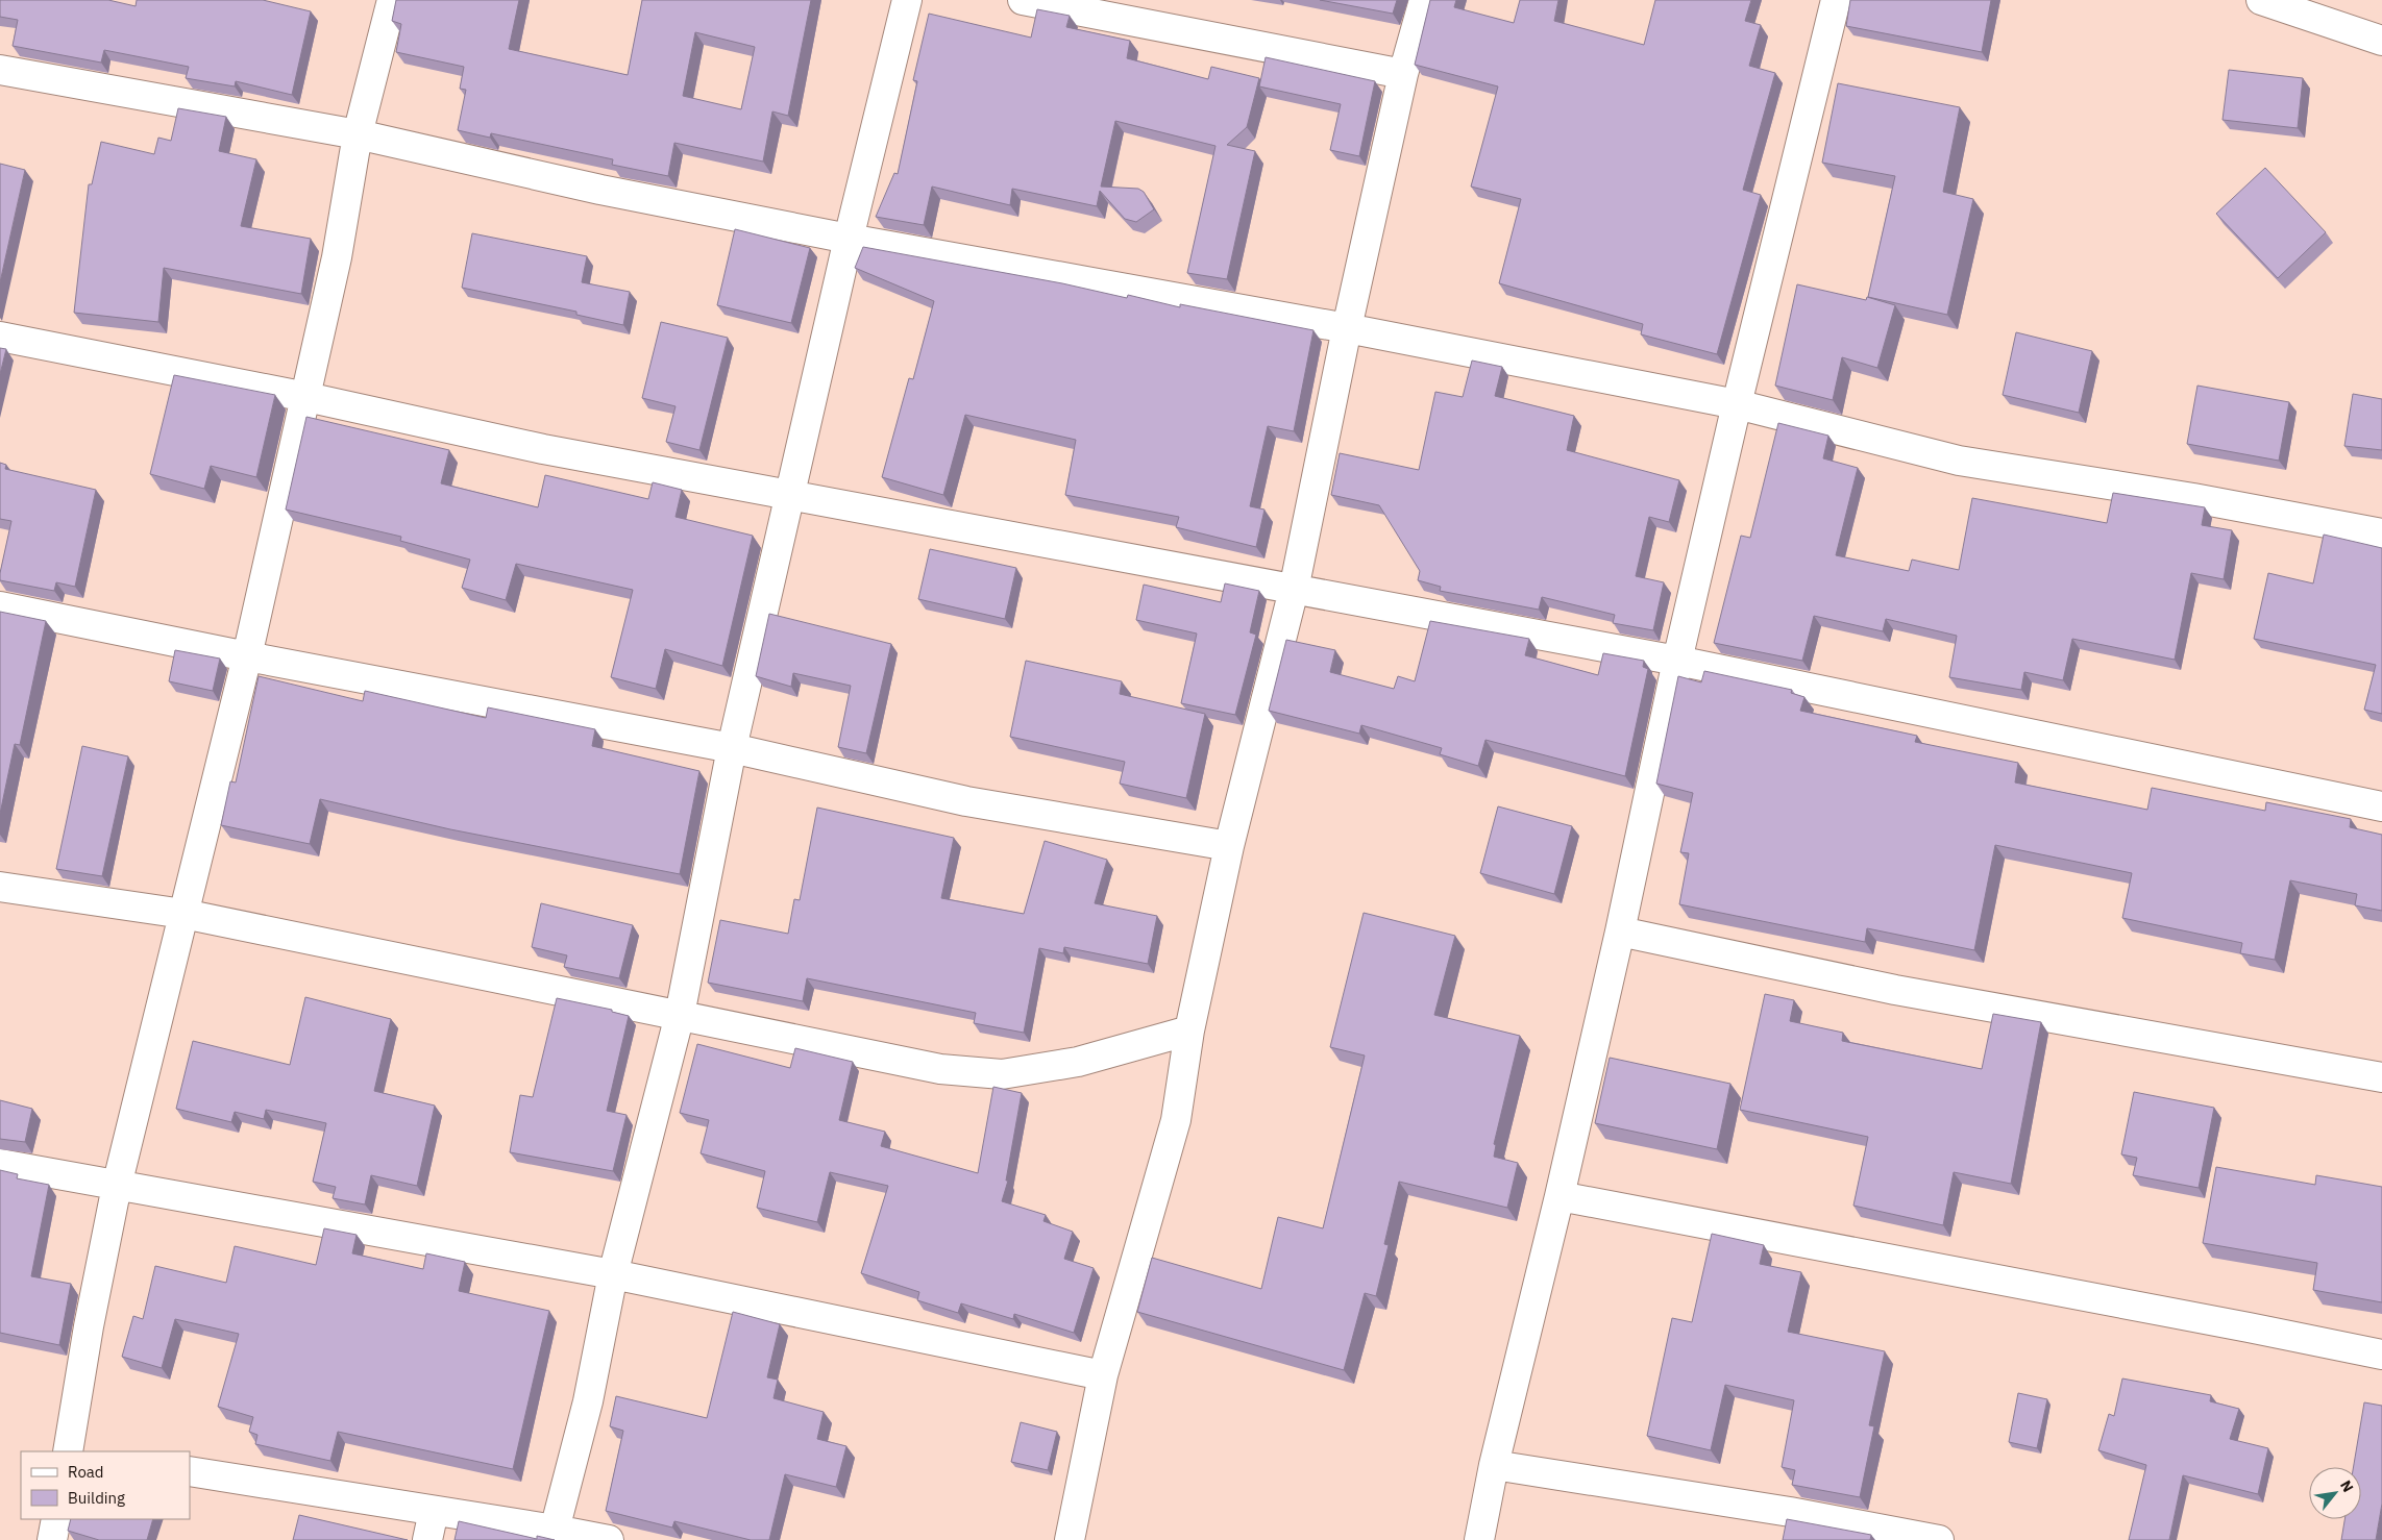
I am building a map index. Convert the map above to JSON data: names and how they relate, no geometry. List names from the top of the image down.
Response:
{
  "legend": ["Road", "Building"],
  "north": "top right"
}
